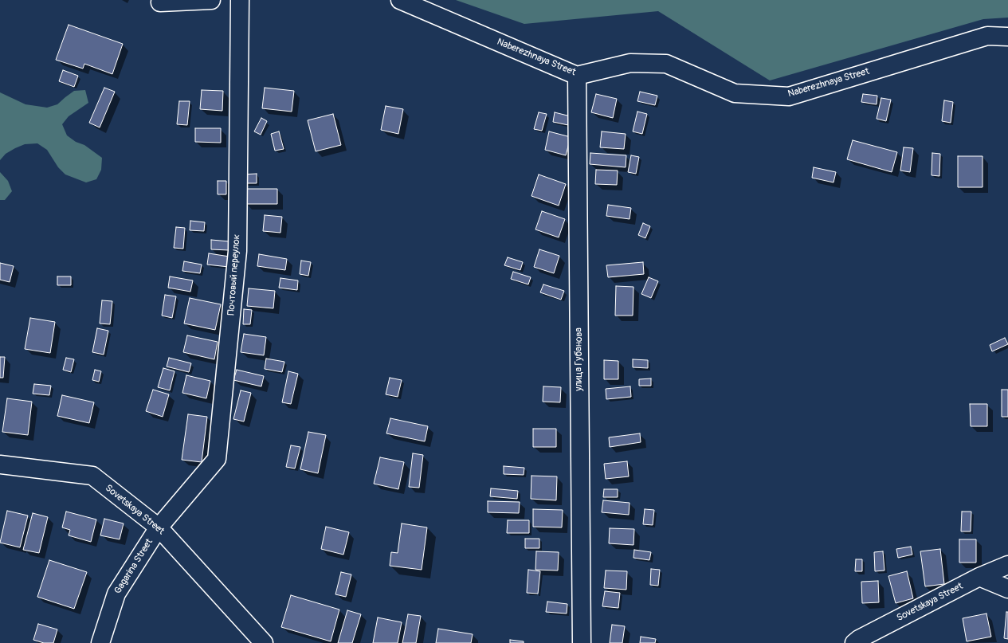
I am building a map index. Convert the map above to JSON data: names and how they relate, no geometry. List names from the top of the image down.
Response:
{
  "streets": {
    "street": [
      "Naberezhnaya Street",
      "Почтовый переулок",
      "улица Губанова",
      "Sovetskaya Street",
      "Gagarina Street"
    ]
  },
  "crossings": [
    ["Naberezhnaya Street", "улица Губанова"],
    ["Почтовый переулок", "Sovetskaya Street"],
    ["Почтовый переулок", "Gagarina Street"],
    ["Sovetskaya Street", "Gagarina Street"]
  ]
}
